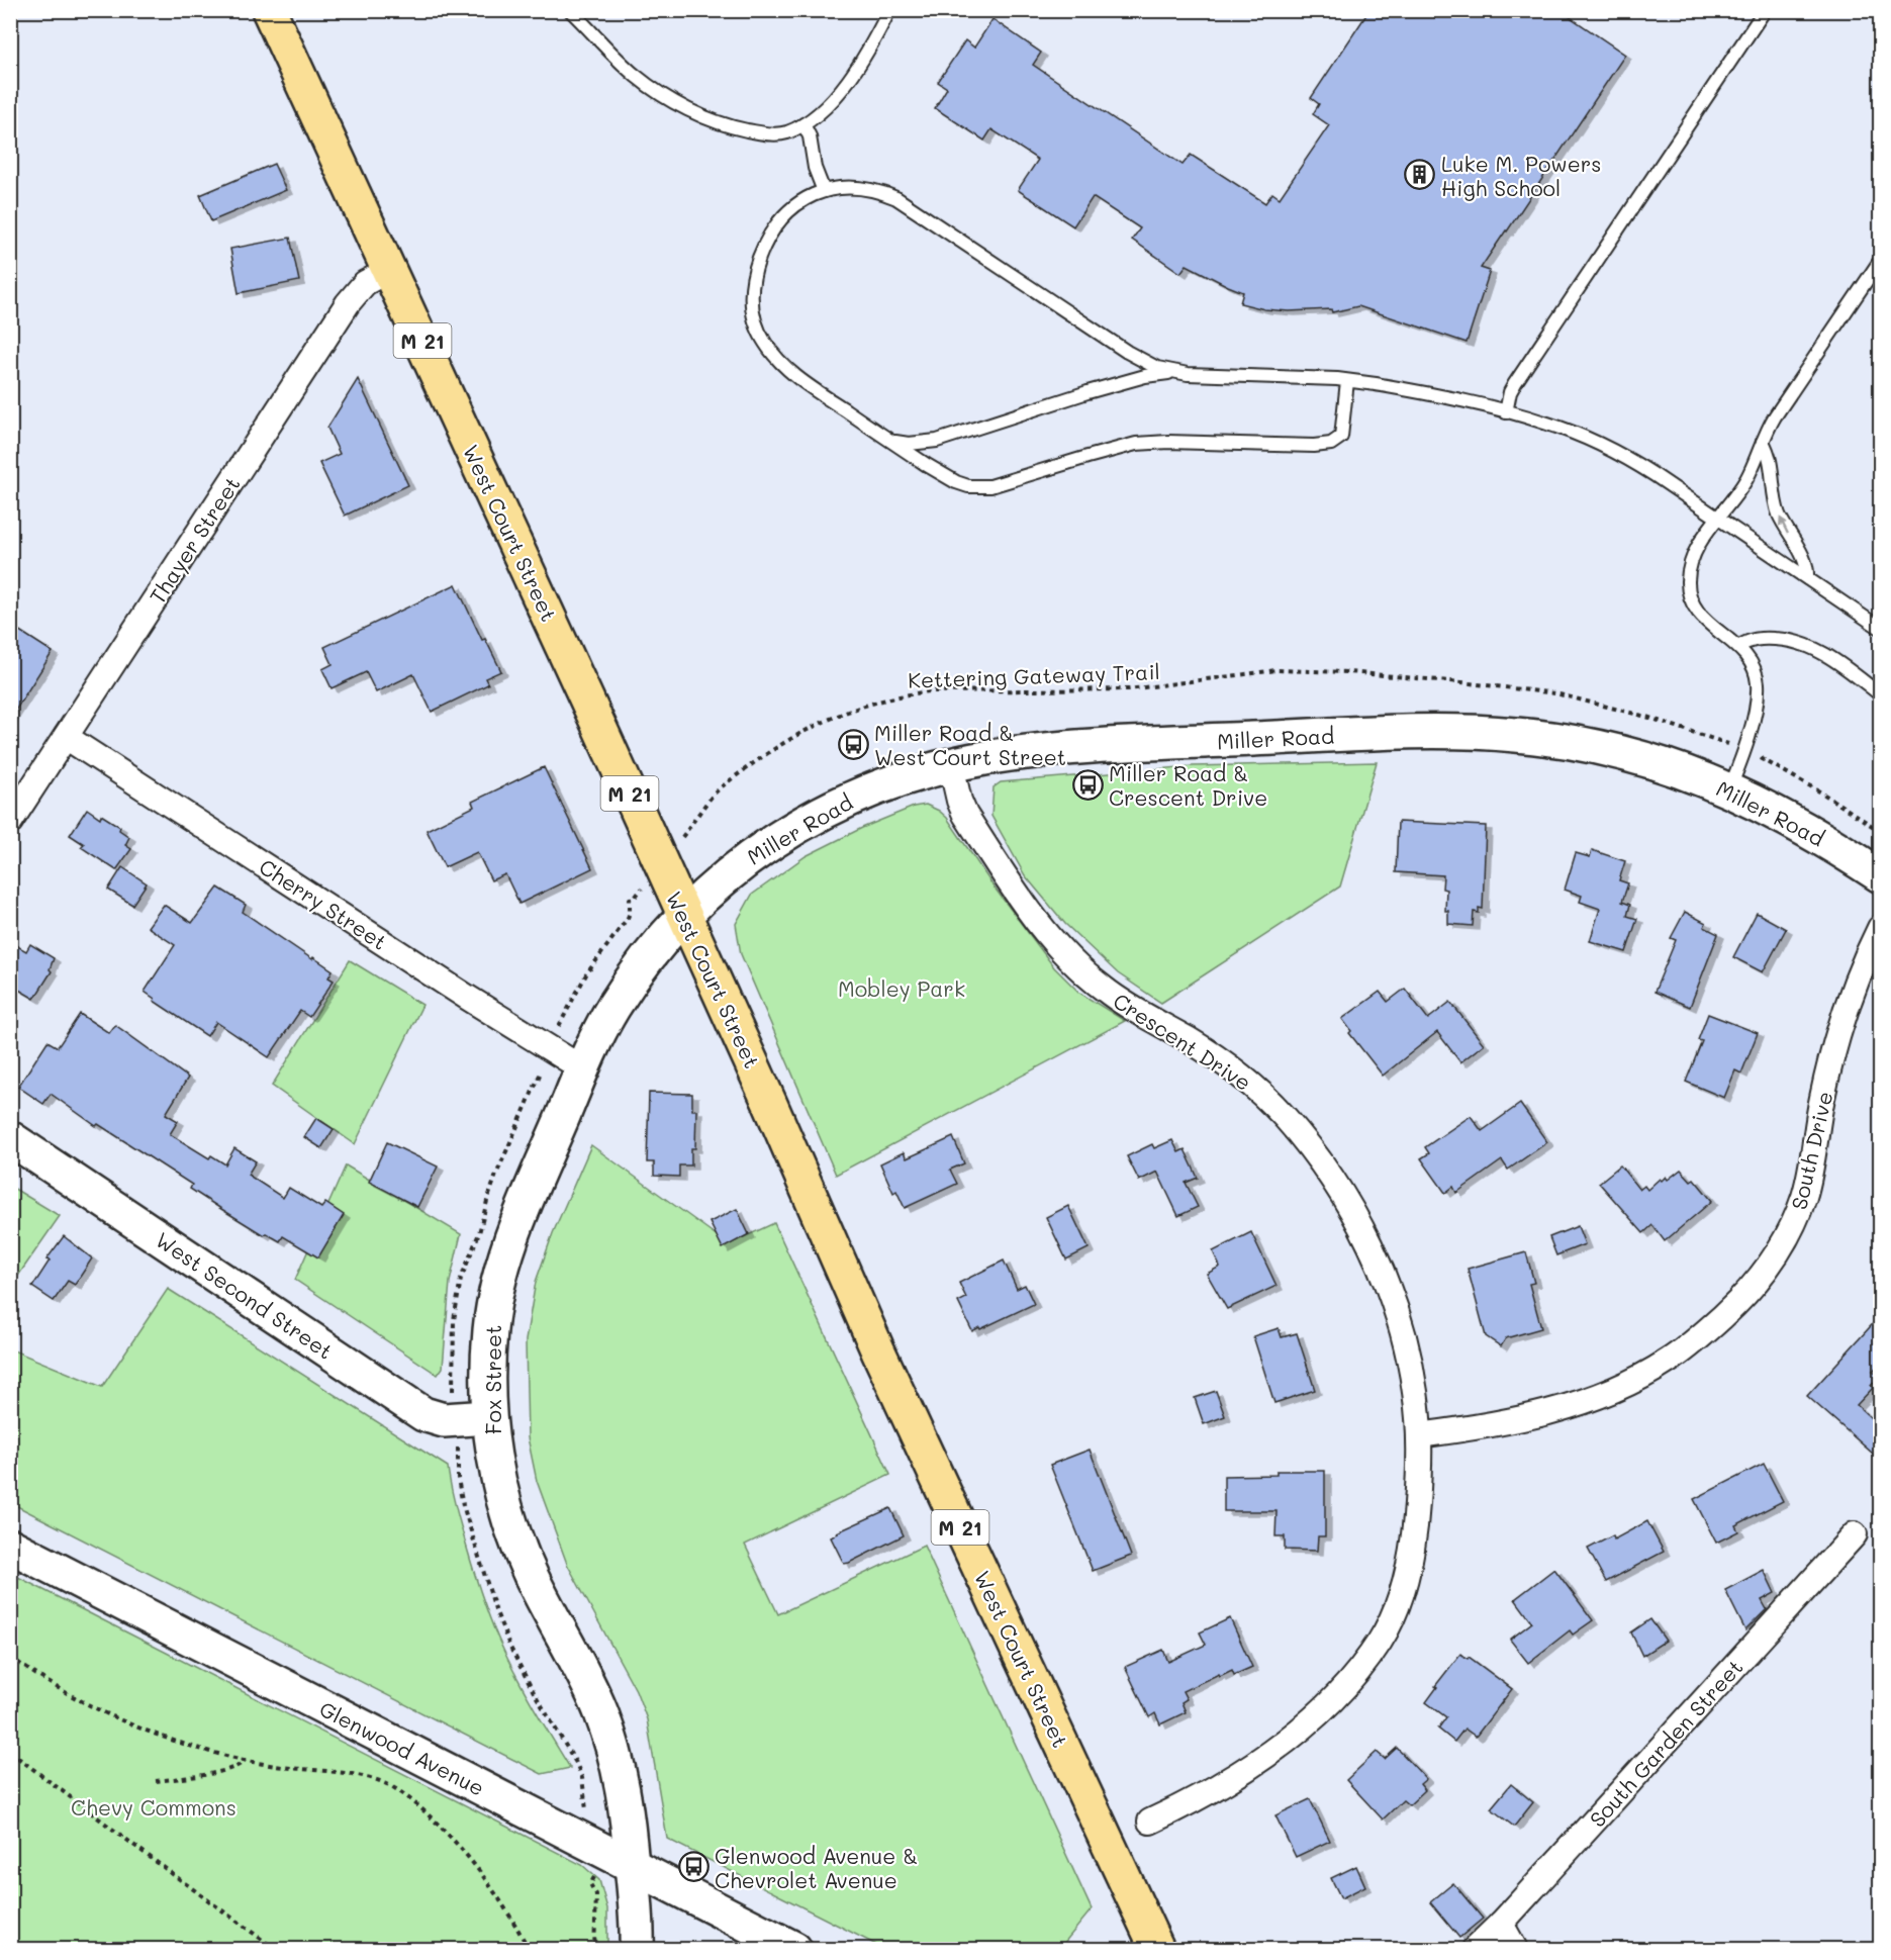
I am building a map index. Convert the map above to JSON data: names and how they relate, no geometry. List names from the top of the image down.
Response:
{
  "streets": {
    "main road": ["M 21", "West Court Street"],
    "street": [
      "Thayer Street",
      "Miller Road",
      "Cherry Street",
      "Crescent Drive",
      "South Drive",
      "West Second Street",
      "Fox Street",
      "South Garden Street",
      "Glenwood Avenue"
    ],
    "path": ["Kettering Gateway Trail"]
  },
  "crossings": [
    ["West Court Street", "Thayer Street"],
    ["West Court Street", "Miller Road"],
    ["West Court Street", "Fox Street"],
    ["Thayer Street", "Cherry Street"],
    ["Miller Road", "Crescent Drive"],
    ["Miller Road", "Fox Street"],
    ["Cherry Street", "Fox Street"],
    ["Crescent Drive", "South Drive"],
    ["West Second Street", "Fox Street"],
    ["Fox Street", "Glenwood Avenue"]
  ],
  "parks": ["Mobley Park", "Chevy Commons"],
  "places": {
    "building": ["Luke M. Powers High School"],
    "bus stop": ["Miller Road & West Court Street", "Miller Road & Crescent Drive", "Glenwood Avenue & Chevrolet Avenue"]
  }
}
